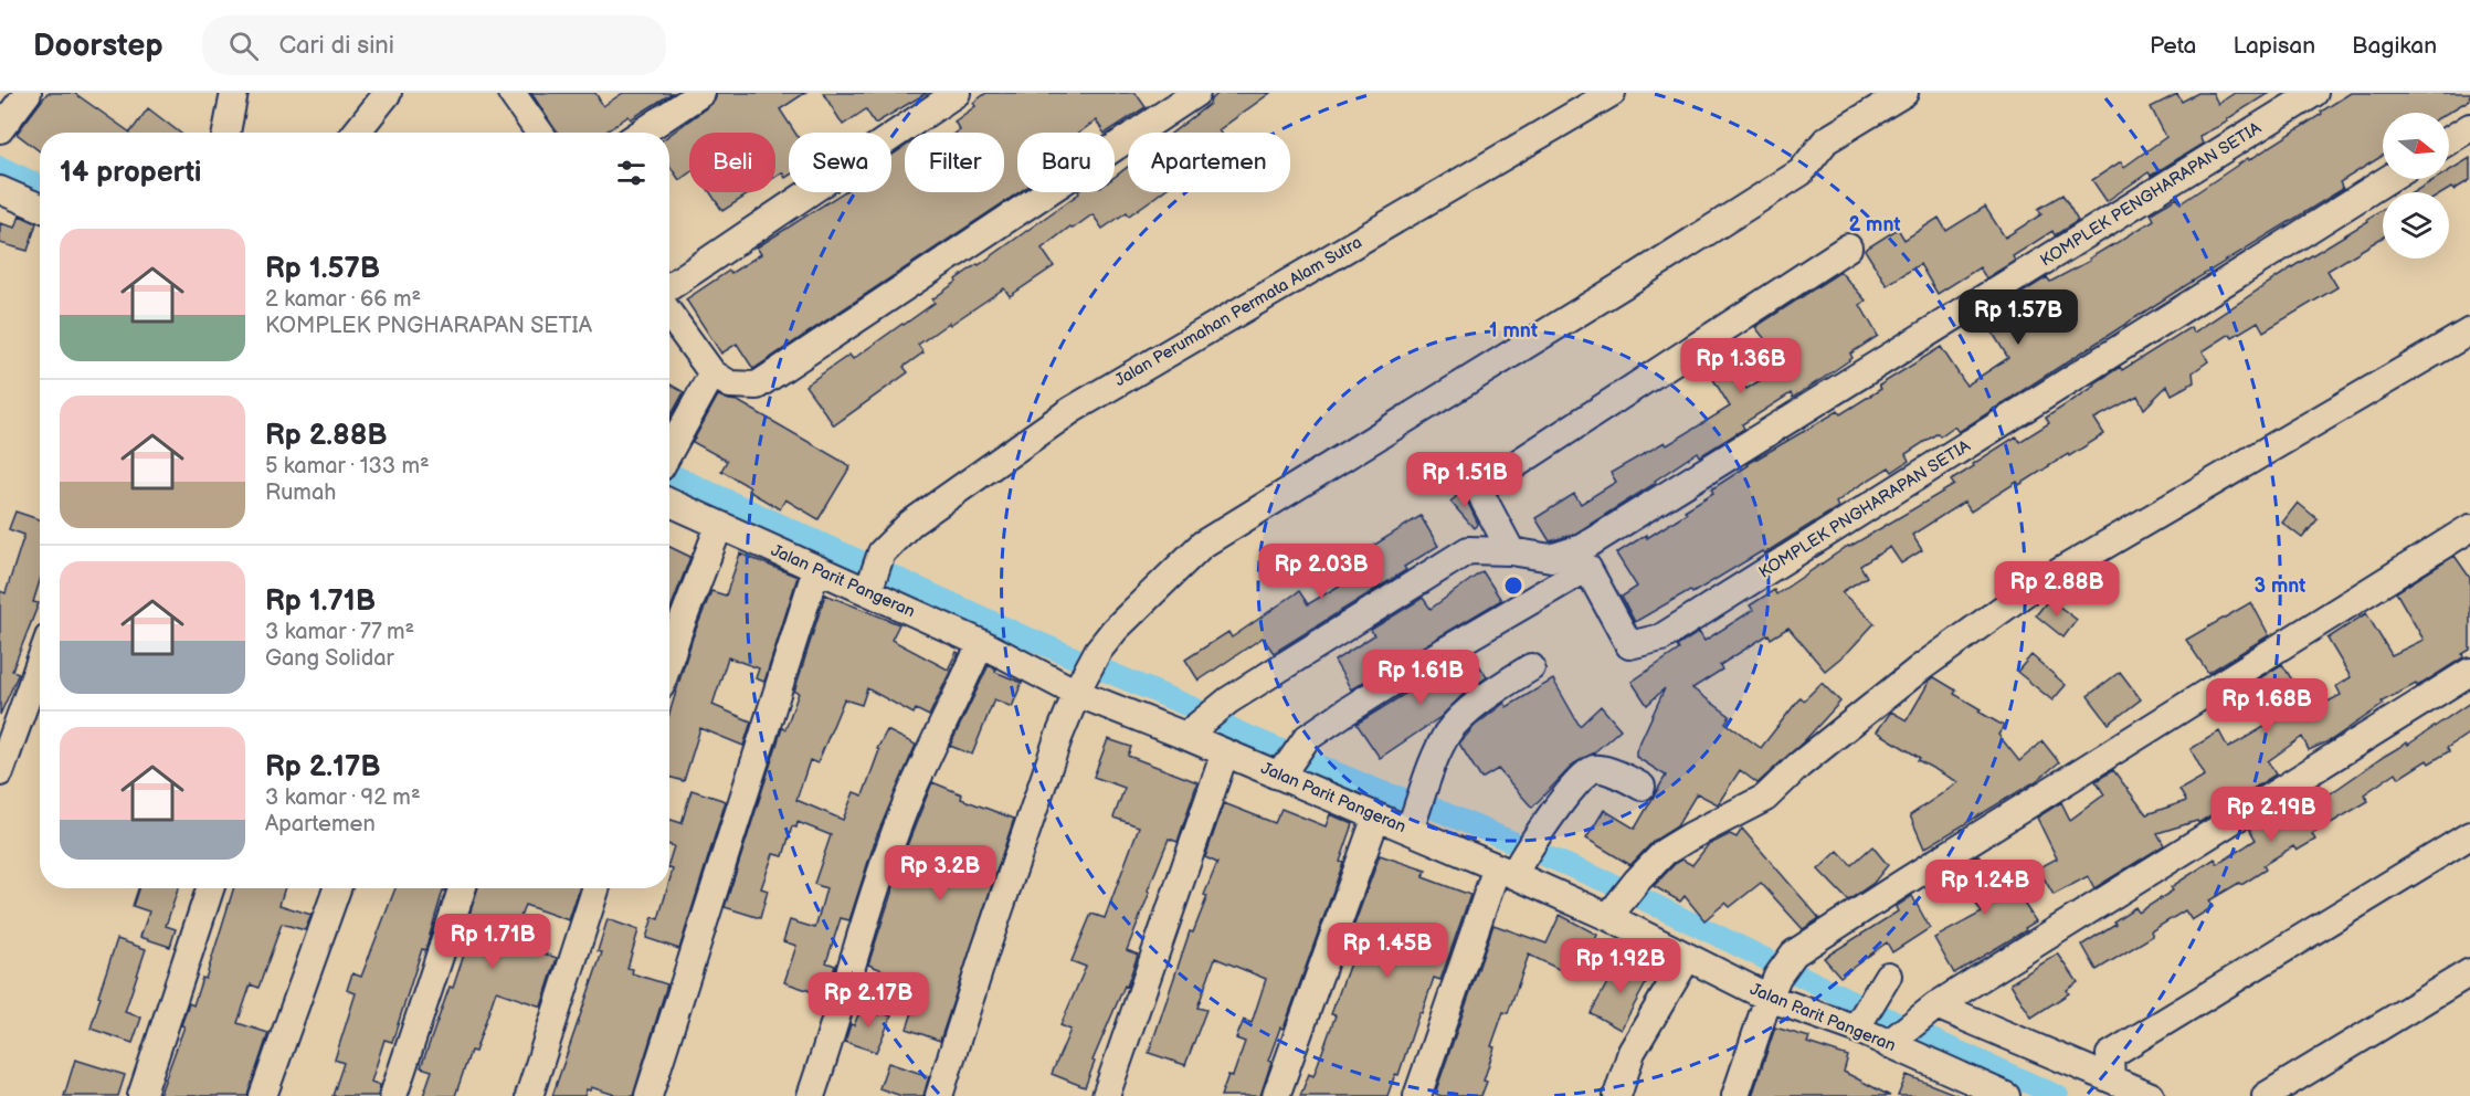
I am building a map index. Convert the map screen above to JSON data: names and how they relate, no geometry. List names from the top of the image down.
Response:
{
  "streets": {
    "street": [
      "KOMPLEK PENGHARAPAN SETIA",
      "Jalan Perumahan Permata Alam Sutra",
      "KOMPLEK PNGHARAPAN SETIA",
      "Jalan Parit Pangeran"
    ]
  },
  "crossings": [
    ["KOMPLEK PENGHARAPAN SETIA", "Jalan Parit Pangeran"],
    ["Jalan Perumahan Permata Alam Sutra", "Jalan Parit Pangeran"],
    ["KOMPLEK PNGHARAPAN SETIA", "Jalan Parit Pangeran"]
  ],
  "north": "right",
  "page": {
    "header": "Doorstep",
    "search": "Cari di sini",
    "nav": ["Peta", "Lapisan", "Bagikan"],
    "chip": [
      "Beli",
      "Sewa",
      "Filter",
      "Baru",
      "Apartemen"
    ],
    "heading": "14 properti",
    "list": [
      {
        "name": "Rp 1.57B",
        "note": "2 kamar · 66 m² · KOMPLEK PNGHARAPAN SETIA"
      },
      {
        "name": "Rp 2.88B",
        "note": "5 kamar · 133 m² · Rumah"
      },
      {
        "name": "Rp 1.71B",
        "note": "3 kamar · 77 m² · Gang Solidar"
      },
      {
        "name": "Rp 2.17B",
        "note": "3 kamar · 92 m² · Apartemen"
      }
    ],
    "price": [
      "Rp 1.57B",
      "Rp 1.36B",
      "Rp 1.51B",
      "Rp 2.03B",
      "Rp 2.88B",
      "Rp 1.61B",
      "Rp 1.68B",
      "Rp 2.19B",
      "Rp 3.2B",
      "Rp 1.24B",
      "Rp 1.71B",
      "Rp 1.45B",
      "Rp 1.92B",
      "Rp 2.17B"
    ]
  },
  "rings": ["2 mnt", "1 mnt", "3 mnt"]
}
